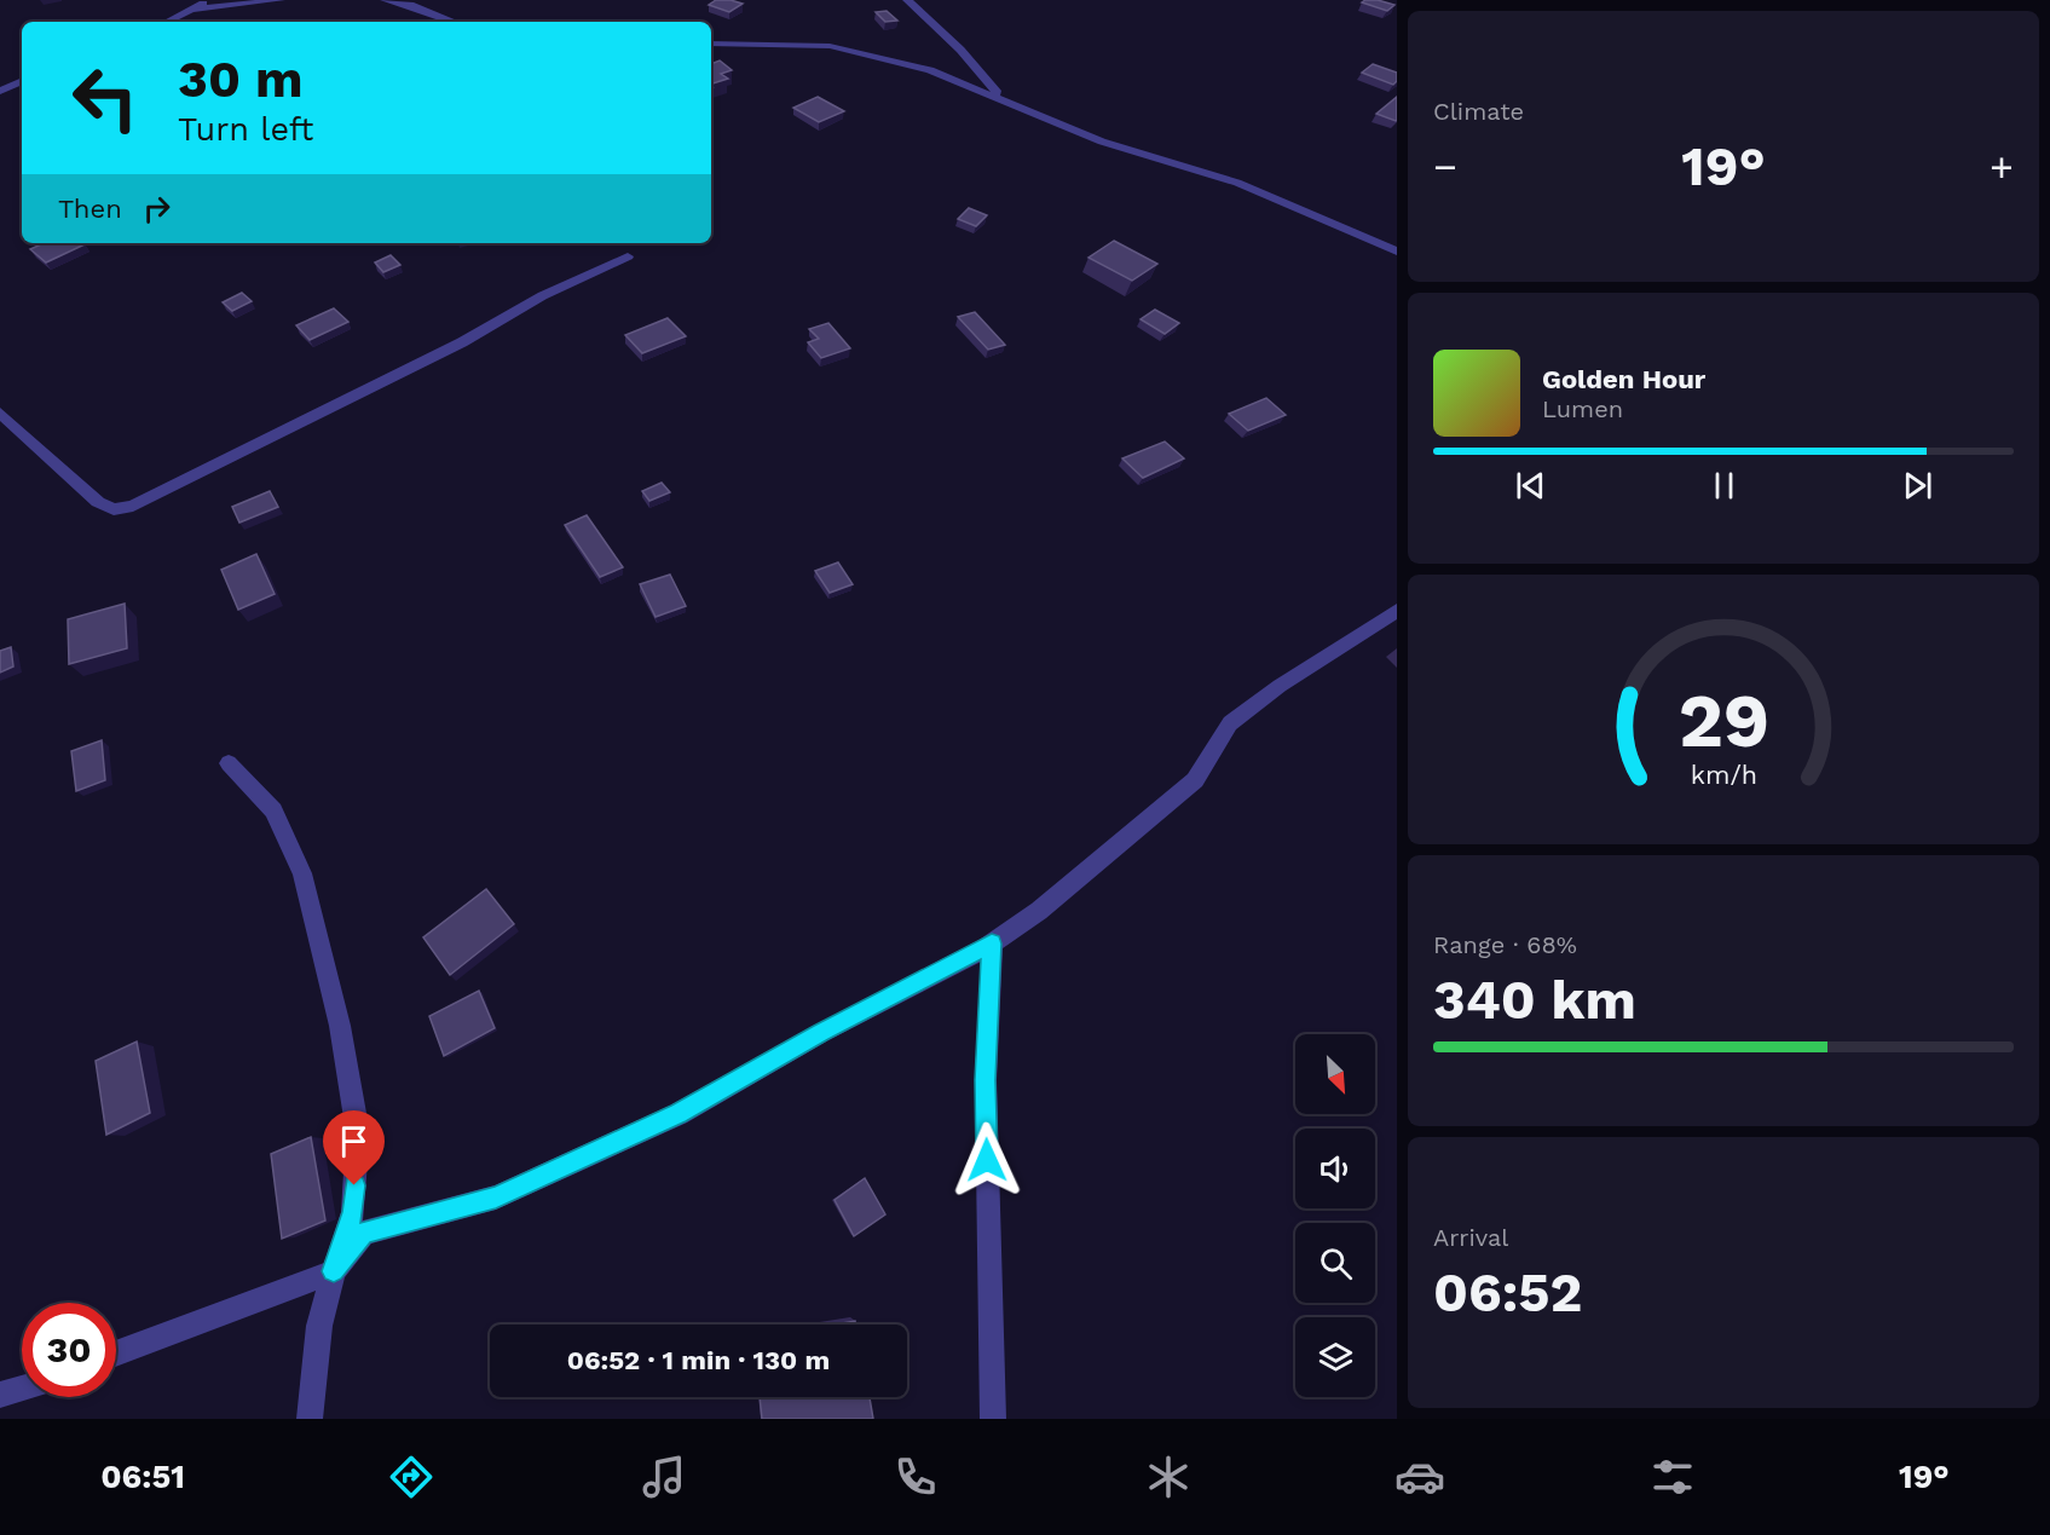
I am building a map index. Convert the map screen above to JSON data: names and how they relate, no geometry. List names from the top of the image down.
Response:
{
  "north": "bottom right",
  "page": {
    "tile": [
      "Climate",
      ["Range · 68%", "340 km"],
      ["Arrival", "06:52"]
    ],
    "turn": ["30 m", "Turn left"],
    "heat": ["−", "19°", "+"],
    "then": "Then",
    "song": ["Golden Hour", "Lumen"],
    "limit": "30",
    "trip": "06:52 · 1 min · 130 m",
    "tabs": ["06:51", "19°"],
    "gauge": ["29", "km/h"]
  }
}
